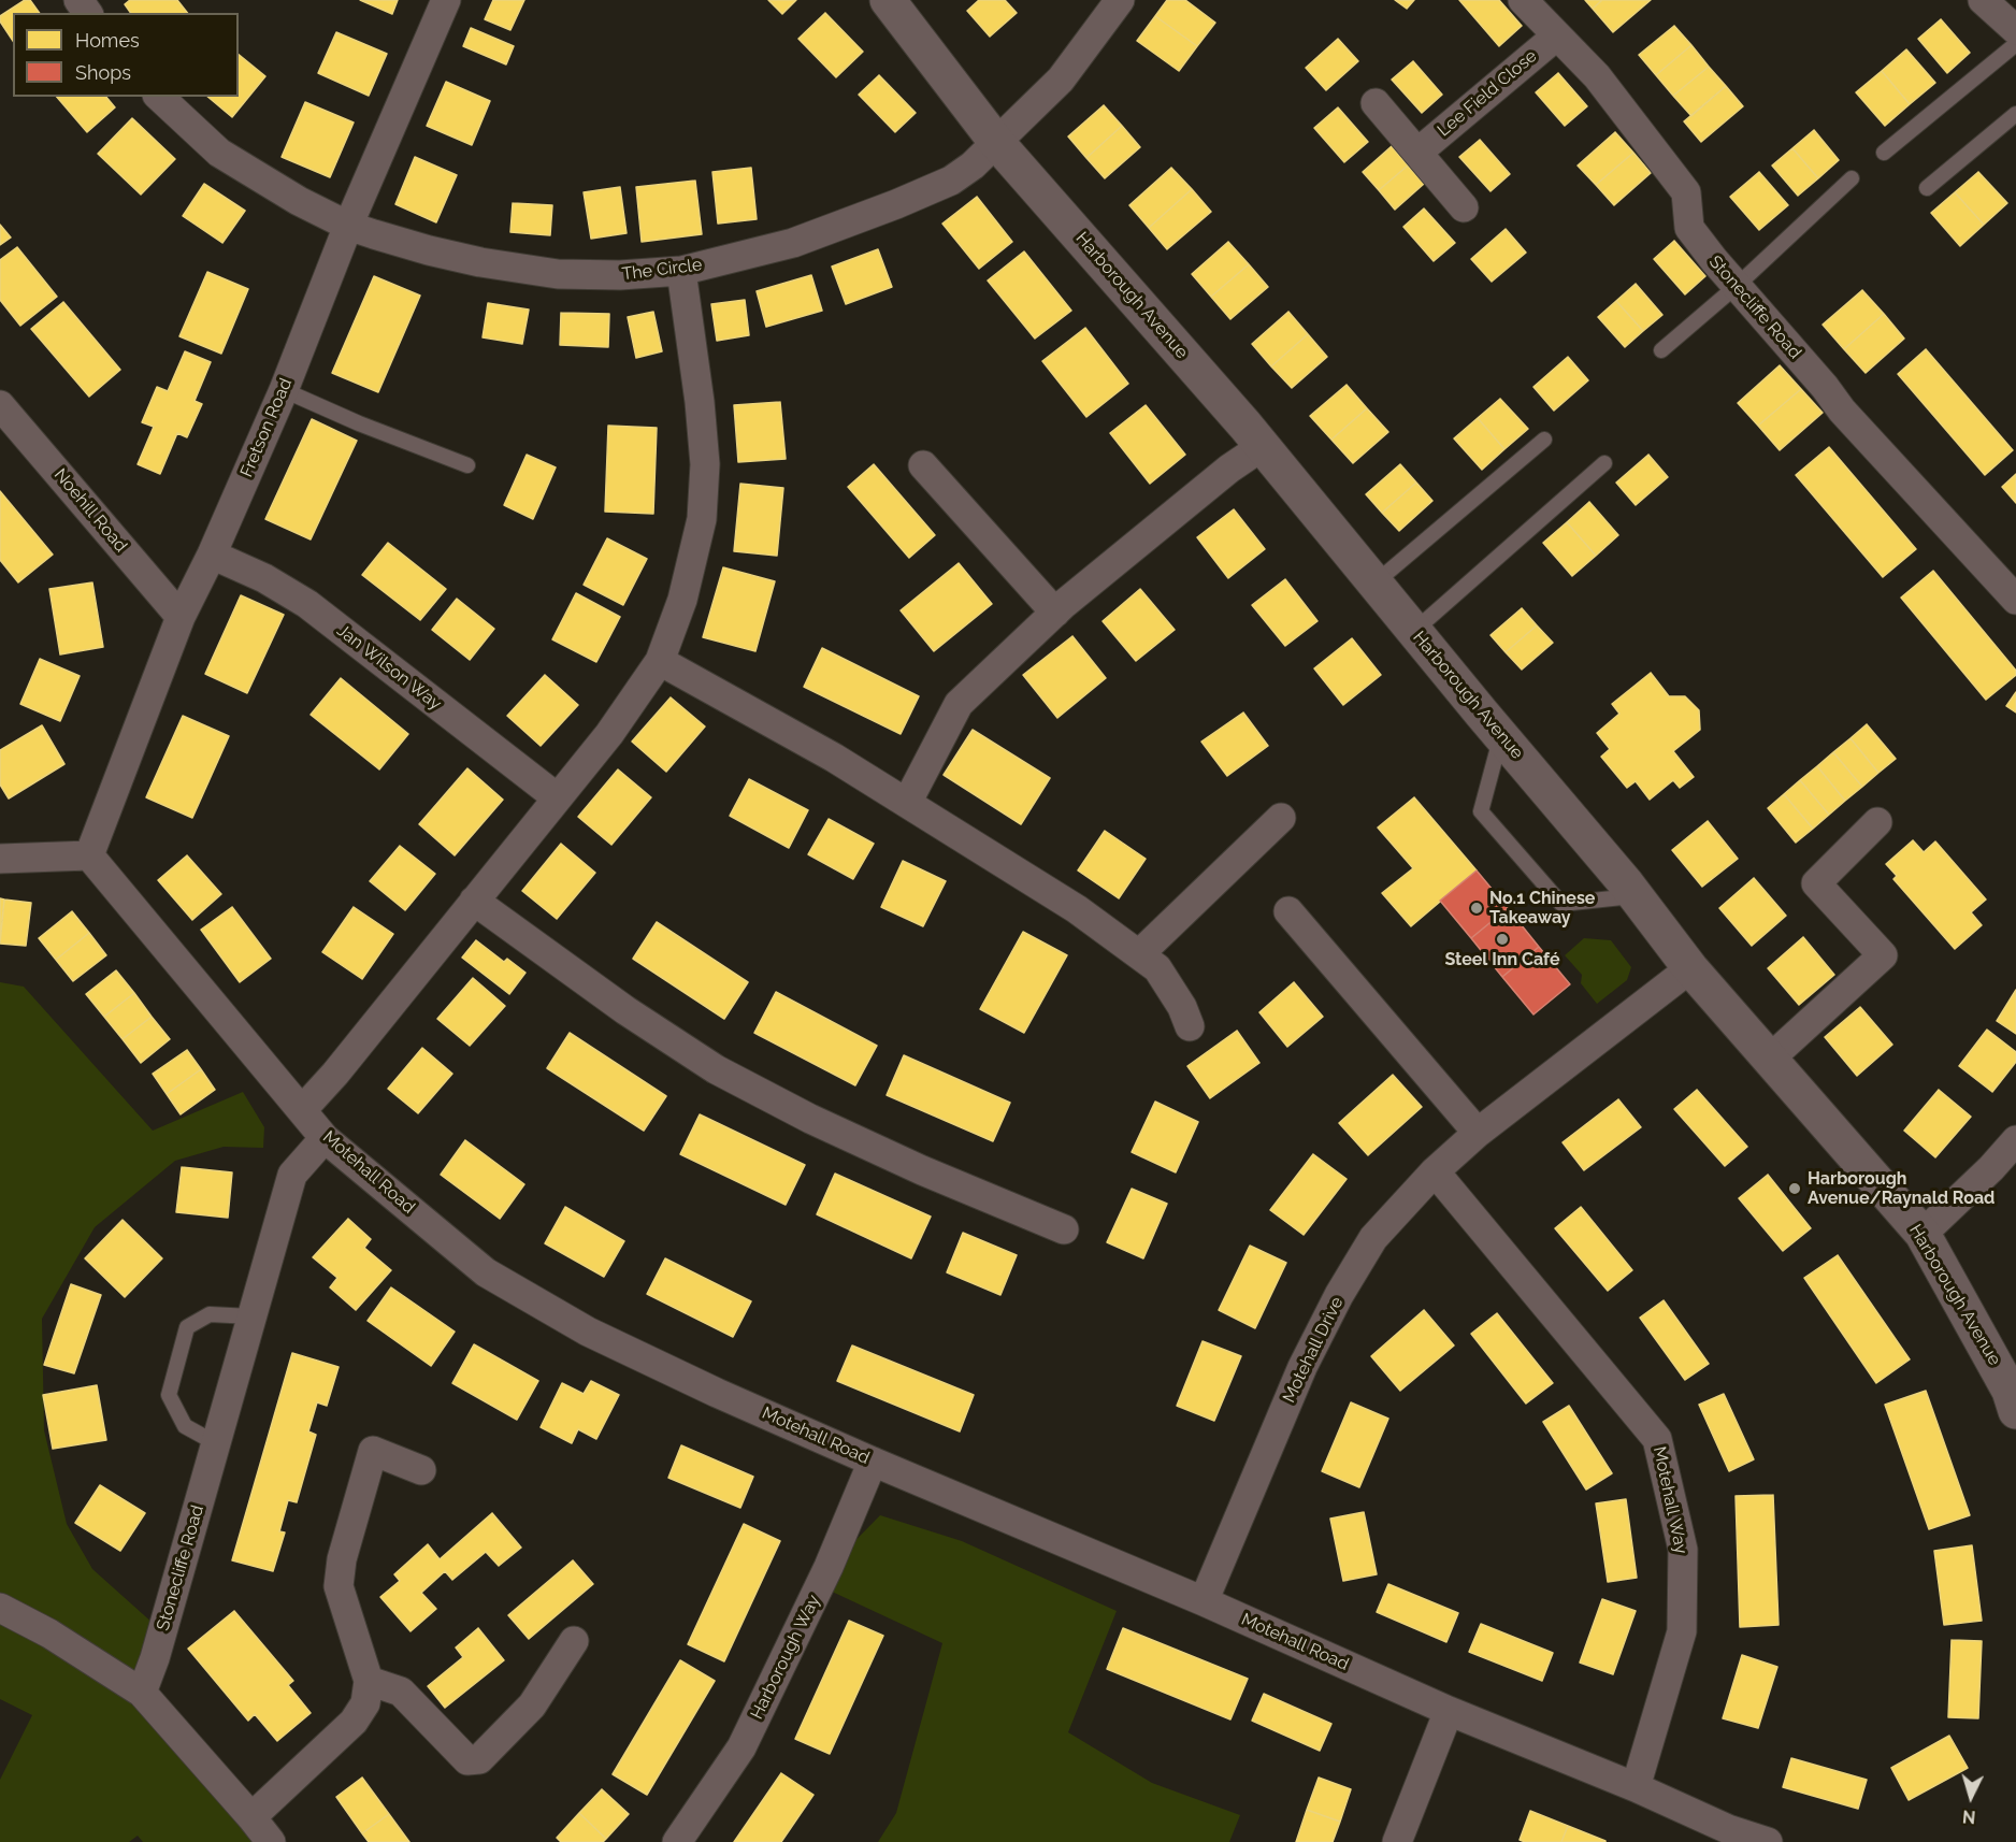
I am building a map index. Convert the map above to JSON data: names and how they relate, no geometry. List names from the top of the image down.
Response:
{
  "streets": {
    "street": [
      "Lee Field Close",
      "The Circle",
      "Harborough Avenue",
      "Stonecliffe Road",
      "Fretson Road",
      "Noehill Road",
      "Jan Wilson Way",
      "Motehall Road",
      "Motehall Drive",
      "Motehall Way",
      "Harborough Way"
    ]
  },
  "crossings": [
    ["Lee Field Close", "Stonecliffe Road"],
    ["The Circle", "Harborough Avenue"],
    ["The Circle", "Fretson Road"],
    ["Harborough Avenue", "Motehall Drive"],
    ["Stonecliffe Road", "Motehall Road"],
    ["Fretson Road", "Noehill Road"],
    ["Fretson Road", "Jan Wilson Way"],
    ["Fretson Road", "Motehall Road"],
    ["Motehall Road", "Motehall Drive"],
    ["Motehall Road", "Motehall Way"],
    ["Motehall Road", "Harborough Way"],
    ["Motehall Drive", "Motehall Way"]
  ],
  "places": ["No.1 Chinese Takeaway", "Steel Inn Café", "Harborough Avenue/Raynald Road"],
  "legend": ["Homes", "Shops"],
  "north": "bottom"
}
